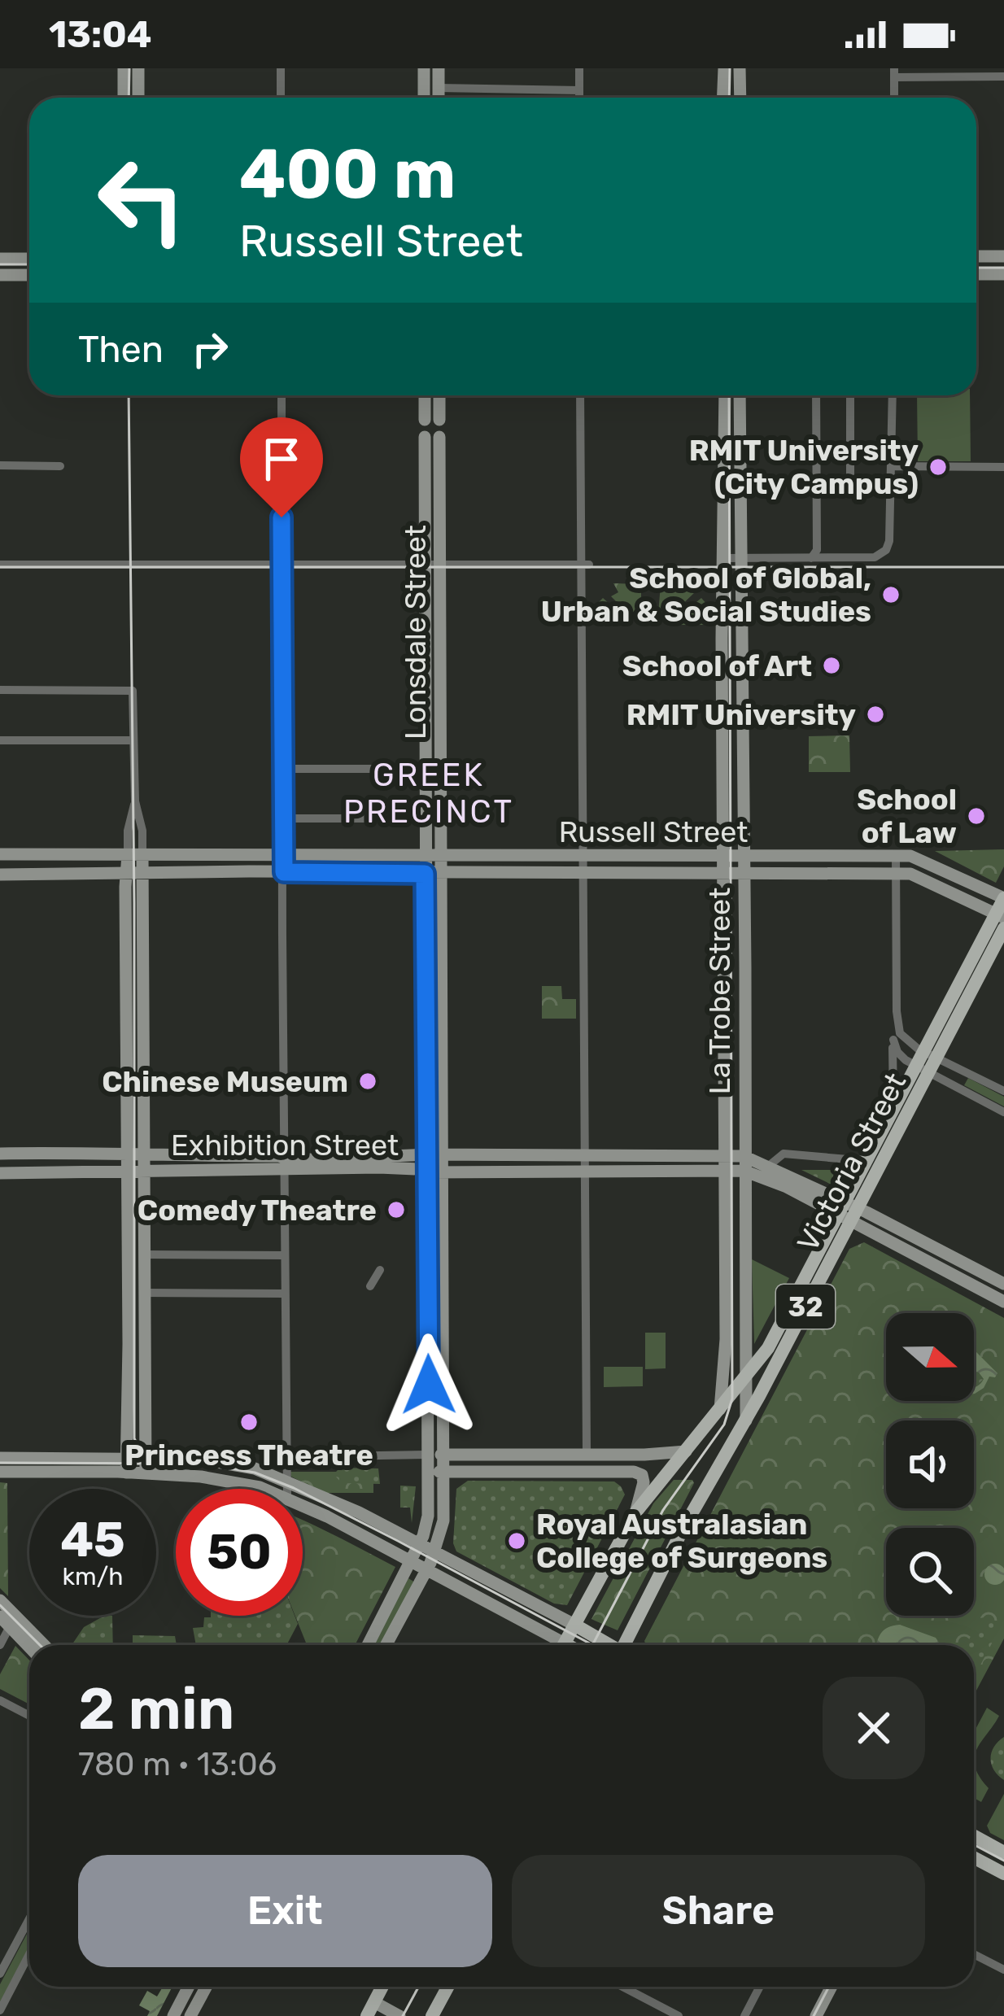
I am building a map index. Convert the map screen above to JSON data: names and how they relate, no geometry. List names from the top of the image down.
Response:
{
  "streets": {
    "main road": ["Victoria Street", "32"],
    "street": [
      "Lonsdale Street",
      "Russell Street",
      "La Trobe Street",
      "Exhibition Street"
    ]
  },
  "crossings": [
    ["Lonsdale Street", "Russell Street"],
    ["Lonsdale Street", "Exhibition Street"],
    ["Russell Street", "La Trobe Street"],
    ["Russell Street", "Victoria Street"],
    ["La Trobe Street", "Exhibition Street"],
    ["La Trobe Street", "Victoria Street"],
    ["La Trobe Street", "32"],
    ["Exhibition Street", "Victoria Street"],
    ["Victoria Street", "32"]
  ],
  "districts": ["GREEK PRECINCT"],
  "places": [
    "RMIT University (City Campus)",
    "School of Global, Urban & Social Studies",
    "School of Art",
    "RMIT University",
    "School of Law",
    "Chinese Museum",
    "Comedy Theatre",
    "Princess Theatre",
    "Royal Australasian College of Surgeons"
  ],
  "north": "right",
  "page": {
    "status": "13:04",
    "turn": ["400 m", "Russell Street"],
    "then": "Then",
    "speed": "45 km/h",
    "limit": "50",
    "heading": ["2 min", "780 m · 13:06"],
    "buttons": ["Exit", "Share"]
  }
}
